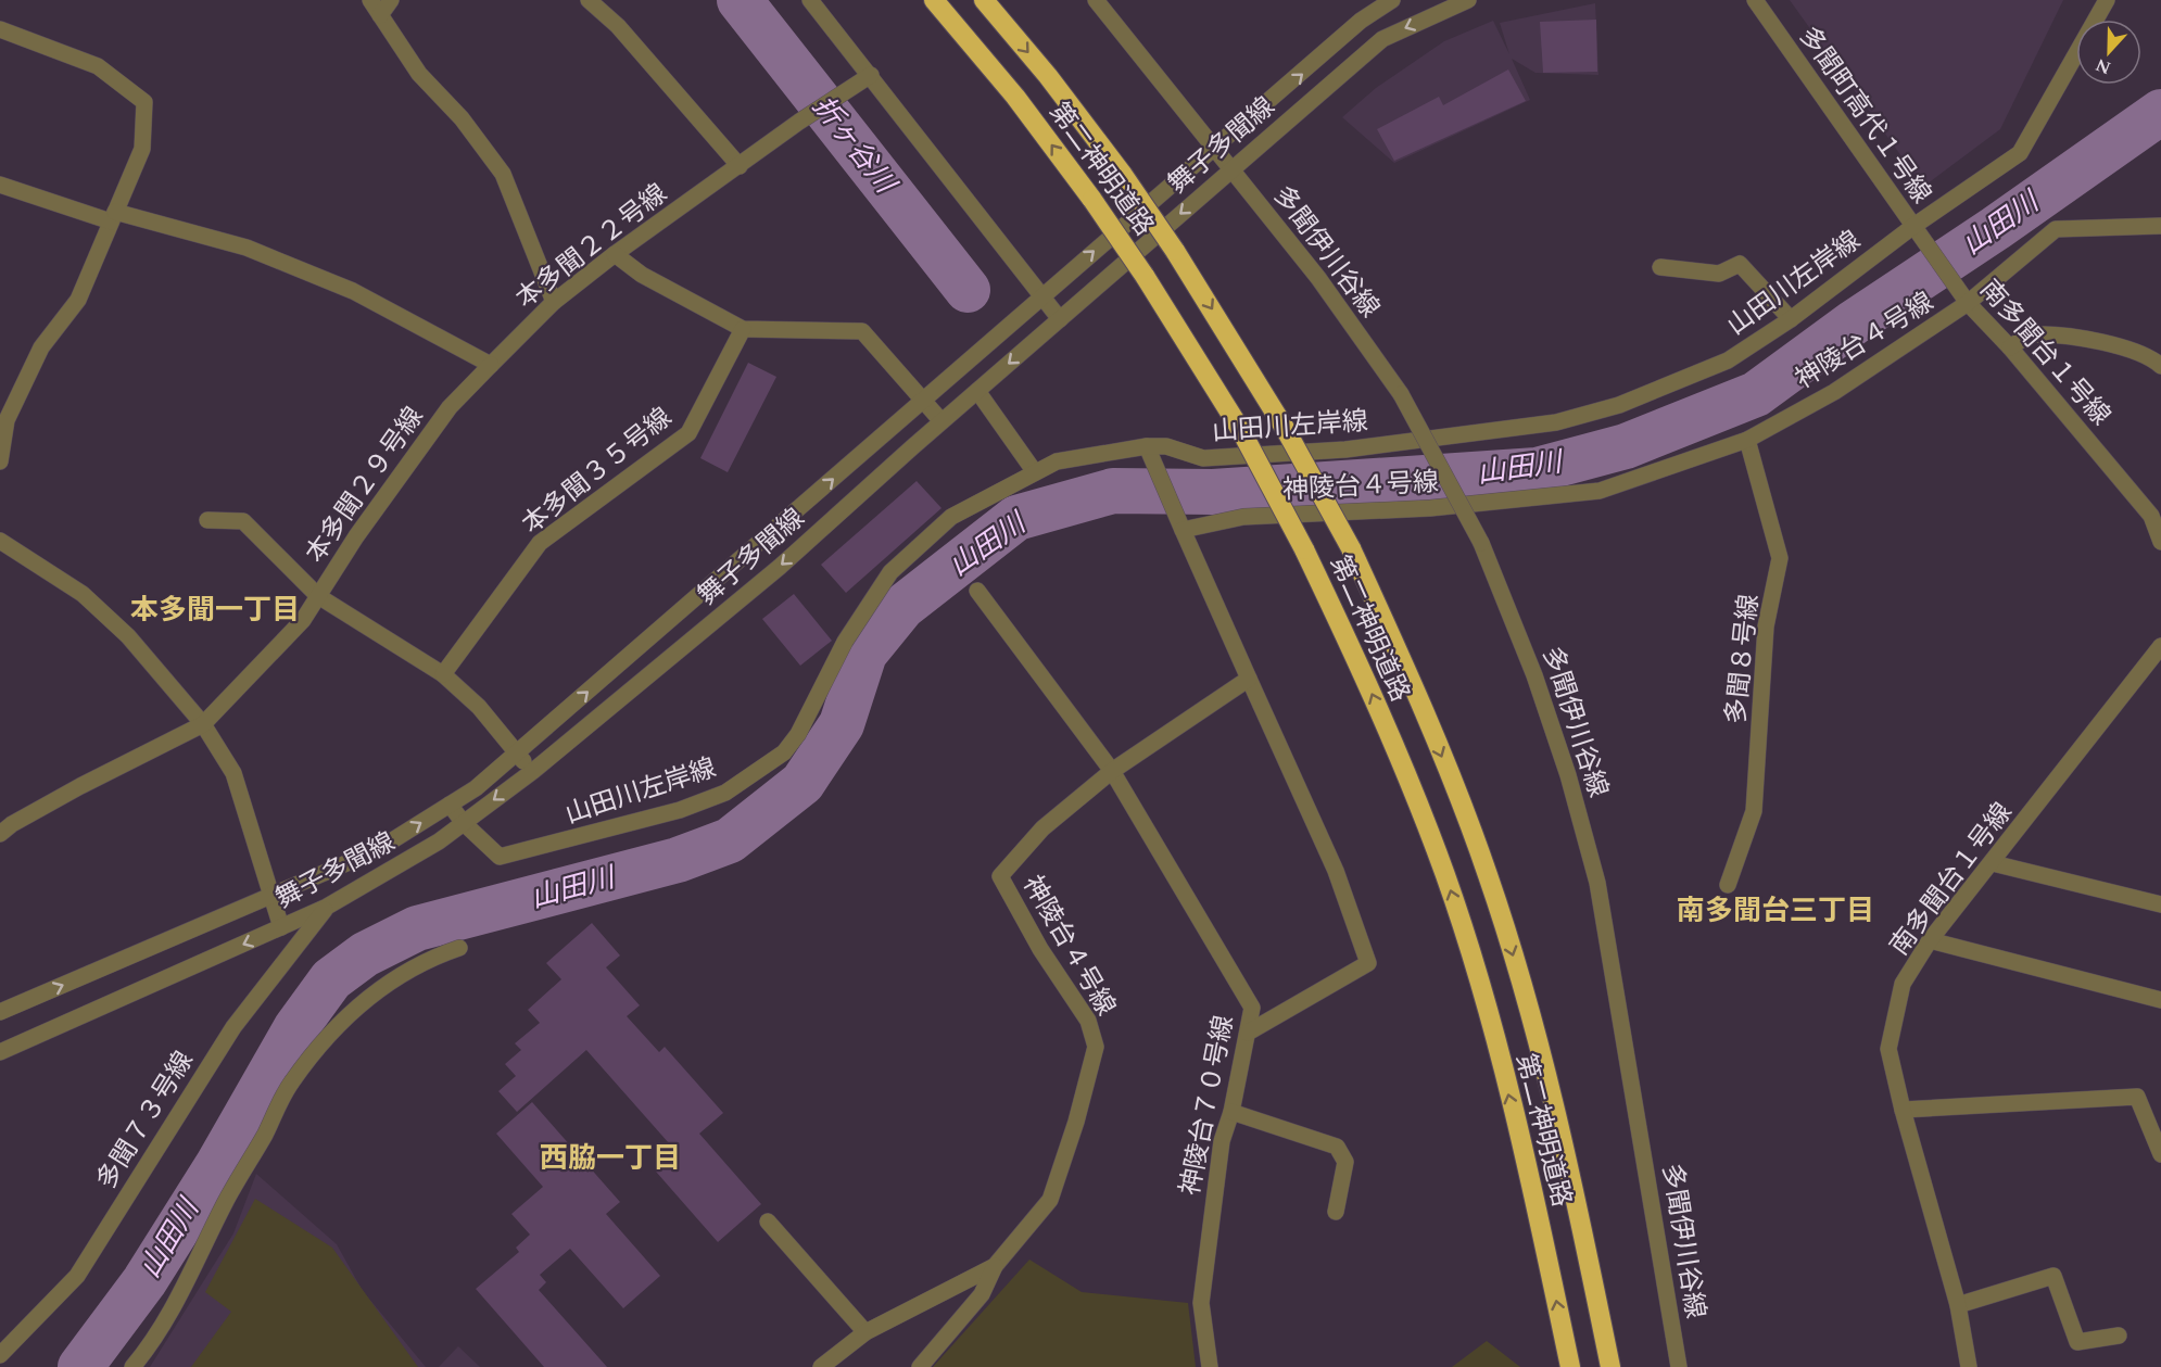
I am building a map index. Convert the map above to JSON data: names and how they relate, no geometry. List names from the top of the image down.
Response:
{
  "streets": {
    "highway": ["第二神明道路"],
    "street": [
      "多聞町高代１号線",
      "舞子多聞線",
      "本多聞２２号線",
      "多聞伊川谷線",
      "山田川左岸線",
      "神陵台４号線",
      "南多聞台１号線",
      "本多聞３５号線",
      "本多聞２９号線",
      "多聞８号線",
      "神陵台７０号線",
      "多聞７３号線"
    ]
  },
  "crossings": [
    ["多聞町高代１号線", "山田川左岸線"],
    ["多聞町高代１号線", "南多聞台１号線"],
    ["舞子多聞線", "多聞伊川谷線"],
    ["舞子多聞線", "山田川左岸線"],
    ["舞子多聞線", "多聞７３号線"],
    ["本多聞２２号線", "本多聞２９号線"],
    ["山田川左岸線", "南多聞台１号線"],
    ["神陵台４号線", "南多聞台１号線"],
    ["神陵台４号線", "多聞８号線"],
    ["神陵台４号線", "神陵台７０号線"]
  ],
  "districts": ["本多聞一丁目", "南多聞台三丁目", "西脇一丁目"],
  "water": ["折ヶ谷川", "山田川"],
  "north": "bottom"
}
